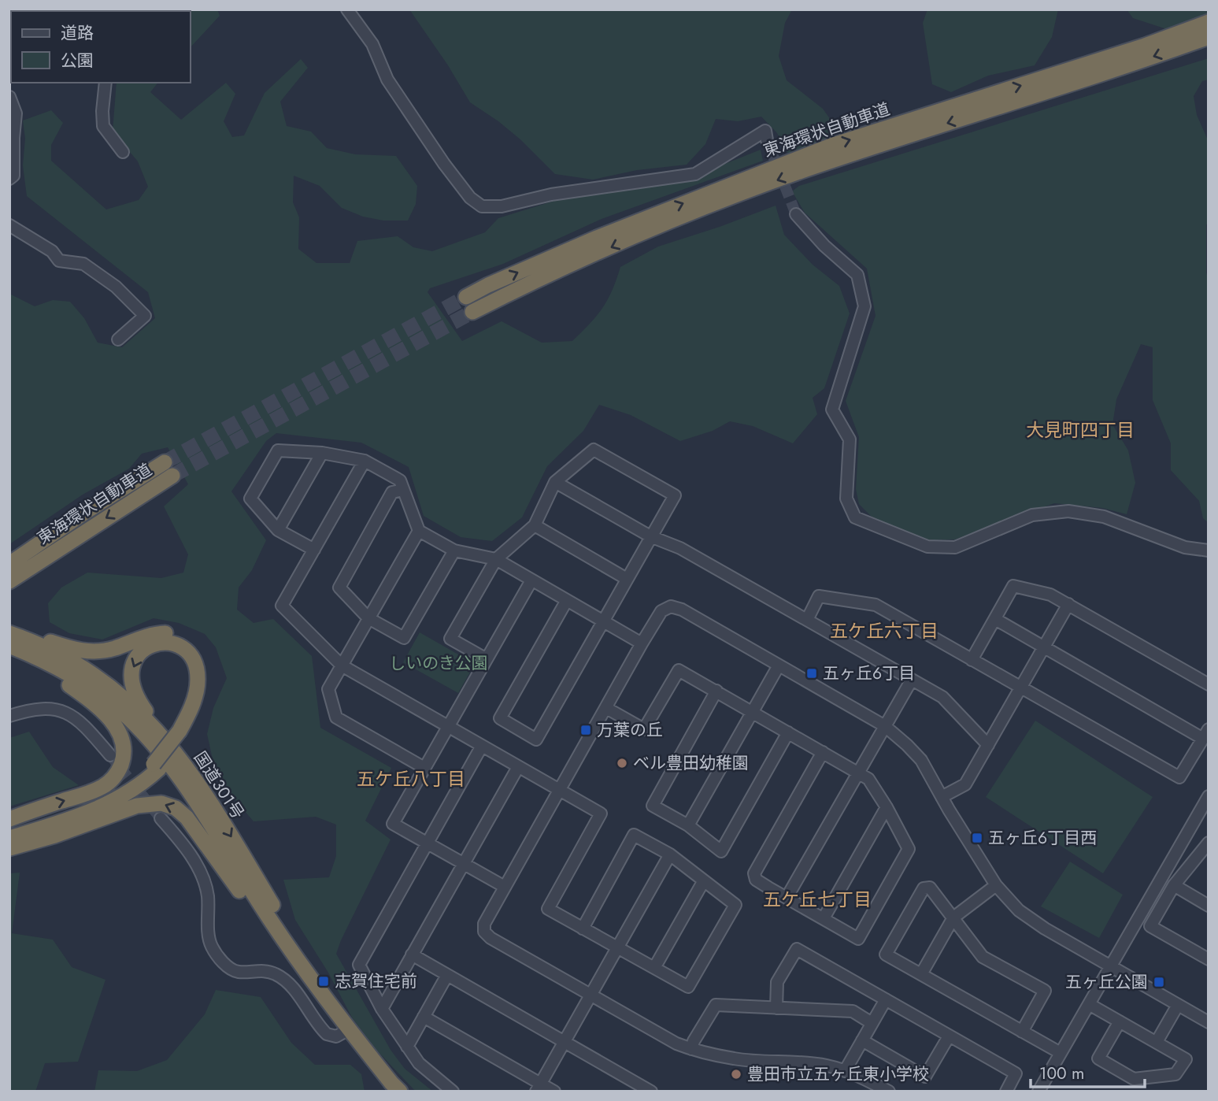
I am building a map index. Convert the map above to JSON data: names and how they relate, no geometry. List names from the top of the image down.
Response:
{
  "streets": {
    "highway": ["東海環状自動車道", "国道301号"]
  },
  "districts": [
    "大見町四丁目",
    "五ケ丘六丁目",
    "五ケ丘八丁目",
    "五ケ丘七丁目"
  ],
  "parks": ["しいのき公園"],
  "places": {
    "transit": [
      "五ヶ丘６丁目",
      "万葉の丘",
      "五ヶ丘６丁目西",
      "志賀住宅前",
      "五ヶ丘公園"
    ],
    "other": ["ベル豊田幼稚園", "豊田市立五ヶ丘東小学校"]
  },
  "legend": ["道路", "公園"],
  "scale_bar": "100 m"
}
